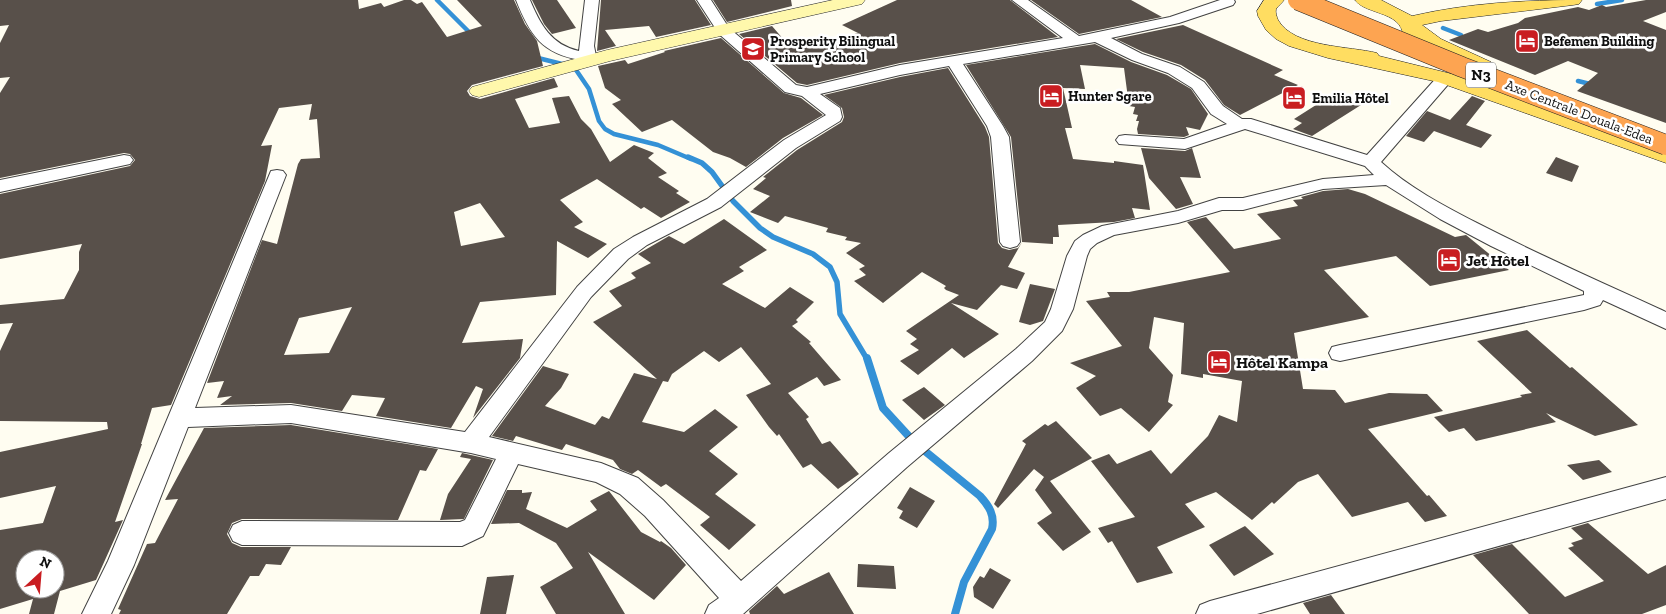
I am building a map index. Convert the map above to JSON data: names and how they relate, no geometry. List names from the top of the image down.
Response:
{
  "streets": {
    "highway": ["N3", "Axe Centrale Douala-Edea"]
  },
  "places": {
    "hotel": [
      "Befemen Building",
      "Hunter Sgare",
      "Emilia Hôtel",
      "Jet Hôtel",
      "Hôtel Kampa"
    ],
    "school or university": ["Prosperity Bilingual Primary School"]
  },
  "north": "top right"
}
